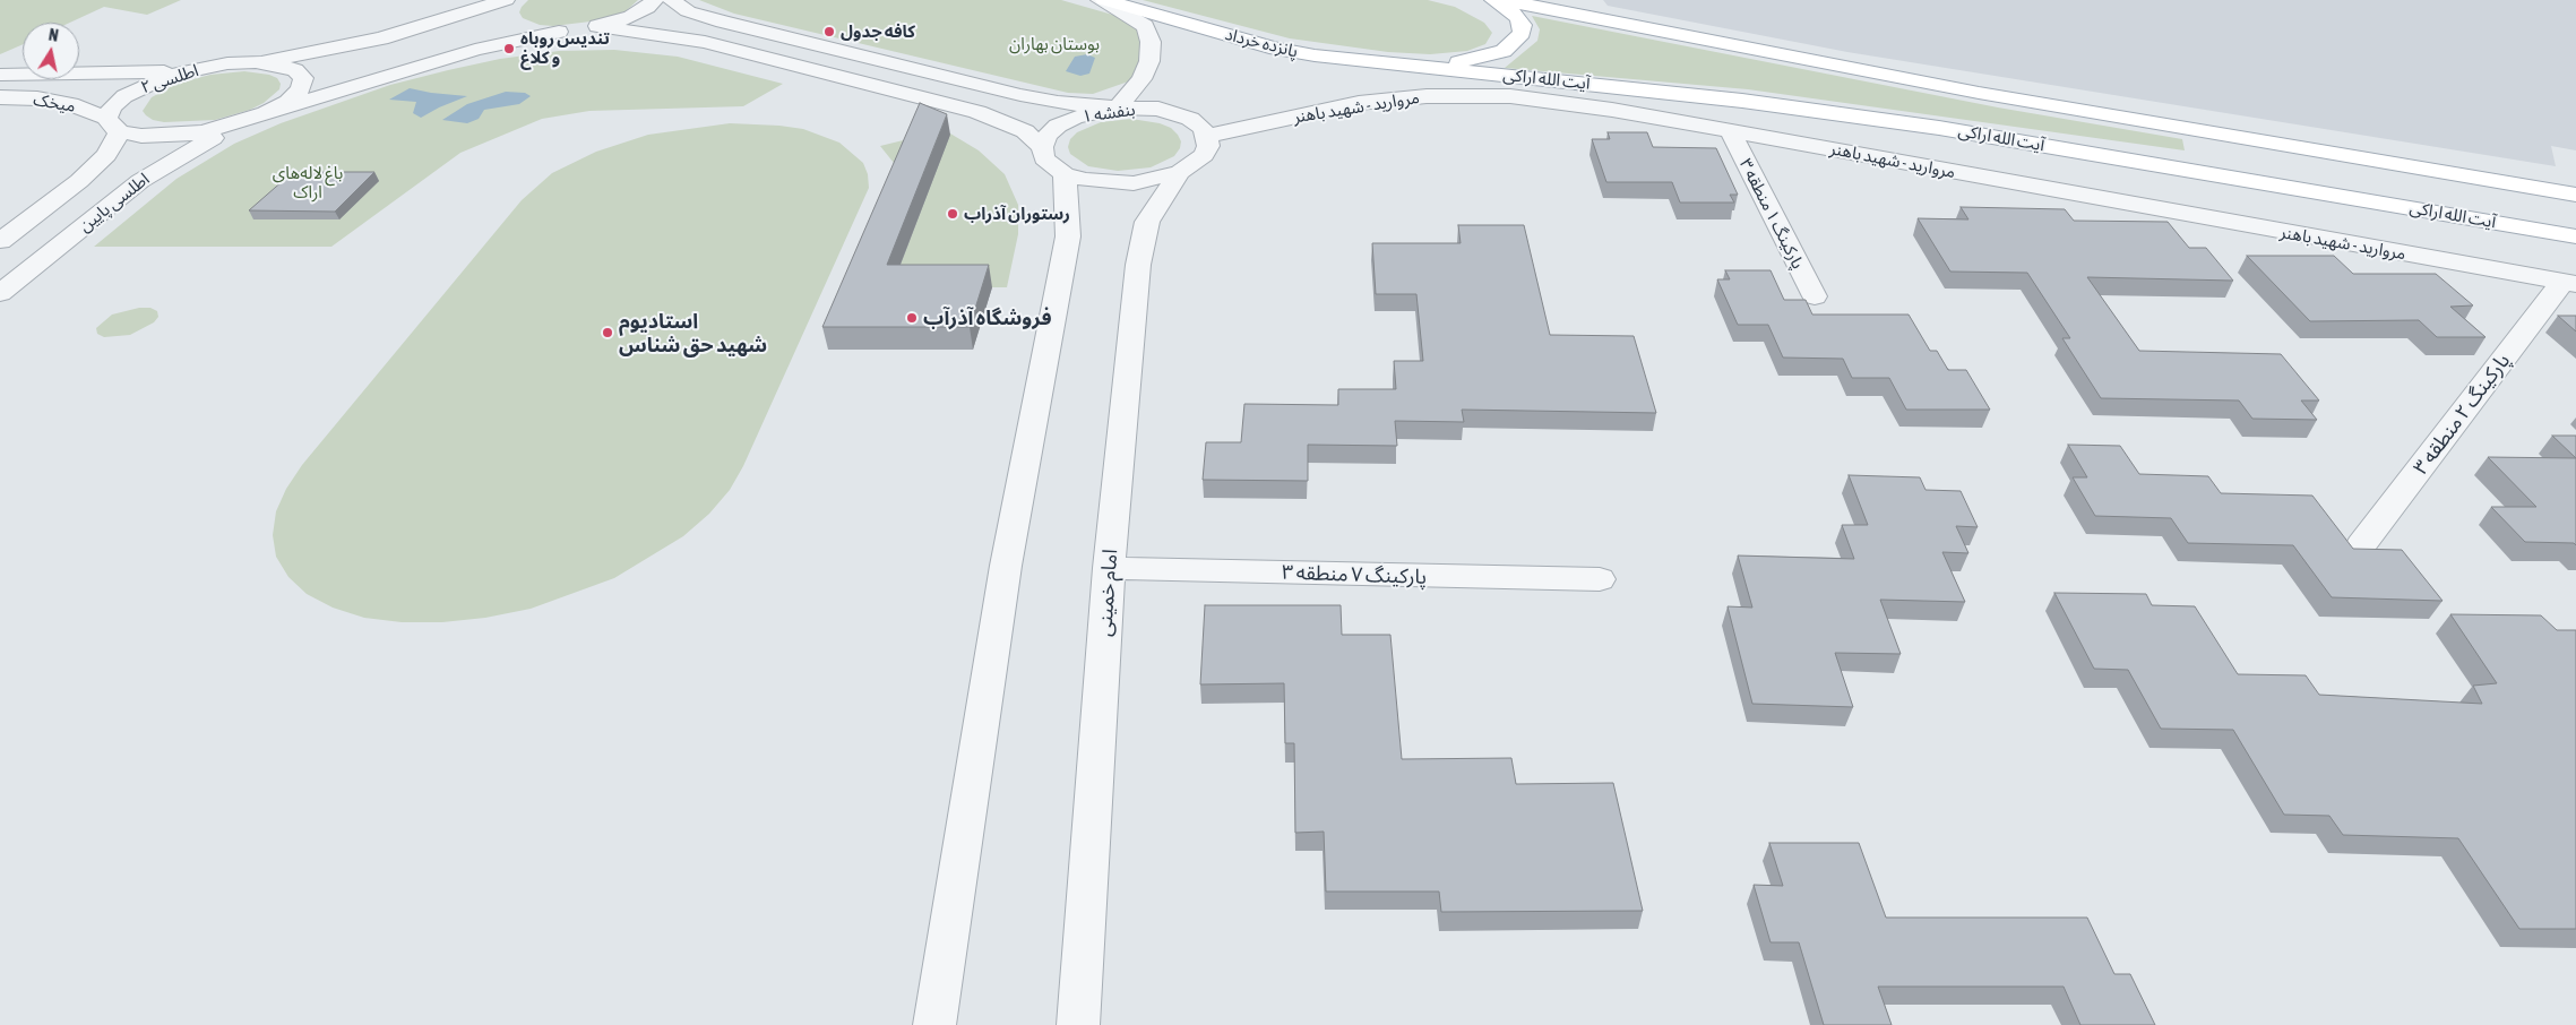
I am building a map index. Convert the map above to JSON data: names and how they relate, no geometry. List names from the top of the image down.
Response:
{
  "streets": {
    "main road": ["پانزده خرداد", "آیت الله اراکی"],
    "street": [
      "اطلسی ۲",
      "میخک",
      "مروارید - شهید باهنر",
      "بنفشه ۱",
      "اطلسی پایین",
      "پارکینگ ۱ منطقه ۳",
      "پارکینگ ۲ منطقه ۳",
      "پارکینگ ۷ منطقه ۳",
      "امام خمینی"
    ]
  },
  "crossings": [
    ["پانزده خرداد", "آیت الله اراکی"],
    ["اطلسی ۲", "میخک"],
    ["اطلسی ۲", "اطلسی پایین"],
    ["میخک", "اطلسی پایین"],
    ["مروارید - شهید باهنر", "بنفشه ۱"],
    ["مروارید - شهید باهنر", "پارکینگ ۱ منطقه ۳"],
    ["مروارید - شهید باهنر", "پارکینگ ۲ منطقه ۳"],
    ["پارکینگ ۷ منطقه ۳", "امام خمینی"]
  ],
  "parks": ["بوستان بهاران", "باغ لاله‌های اراک"],
  "places": [
    "کافه جدول",
    "تندیس روباه و کلاغ",
    "رستوران آذراب",
    "فروشگاه آذرآب",
    "استادیوم شهید حق شناس"
  ],
  "north": "top"
}
